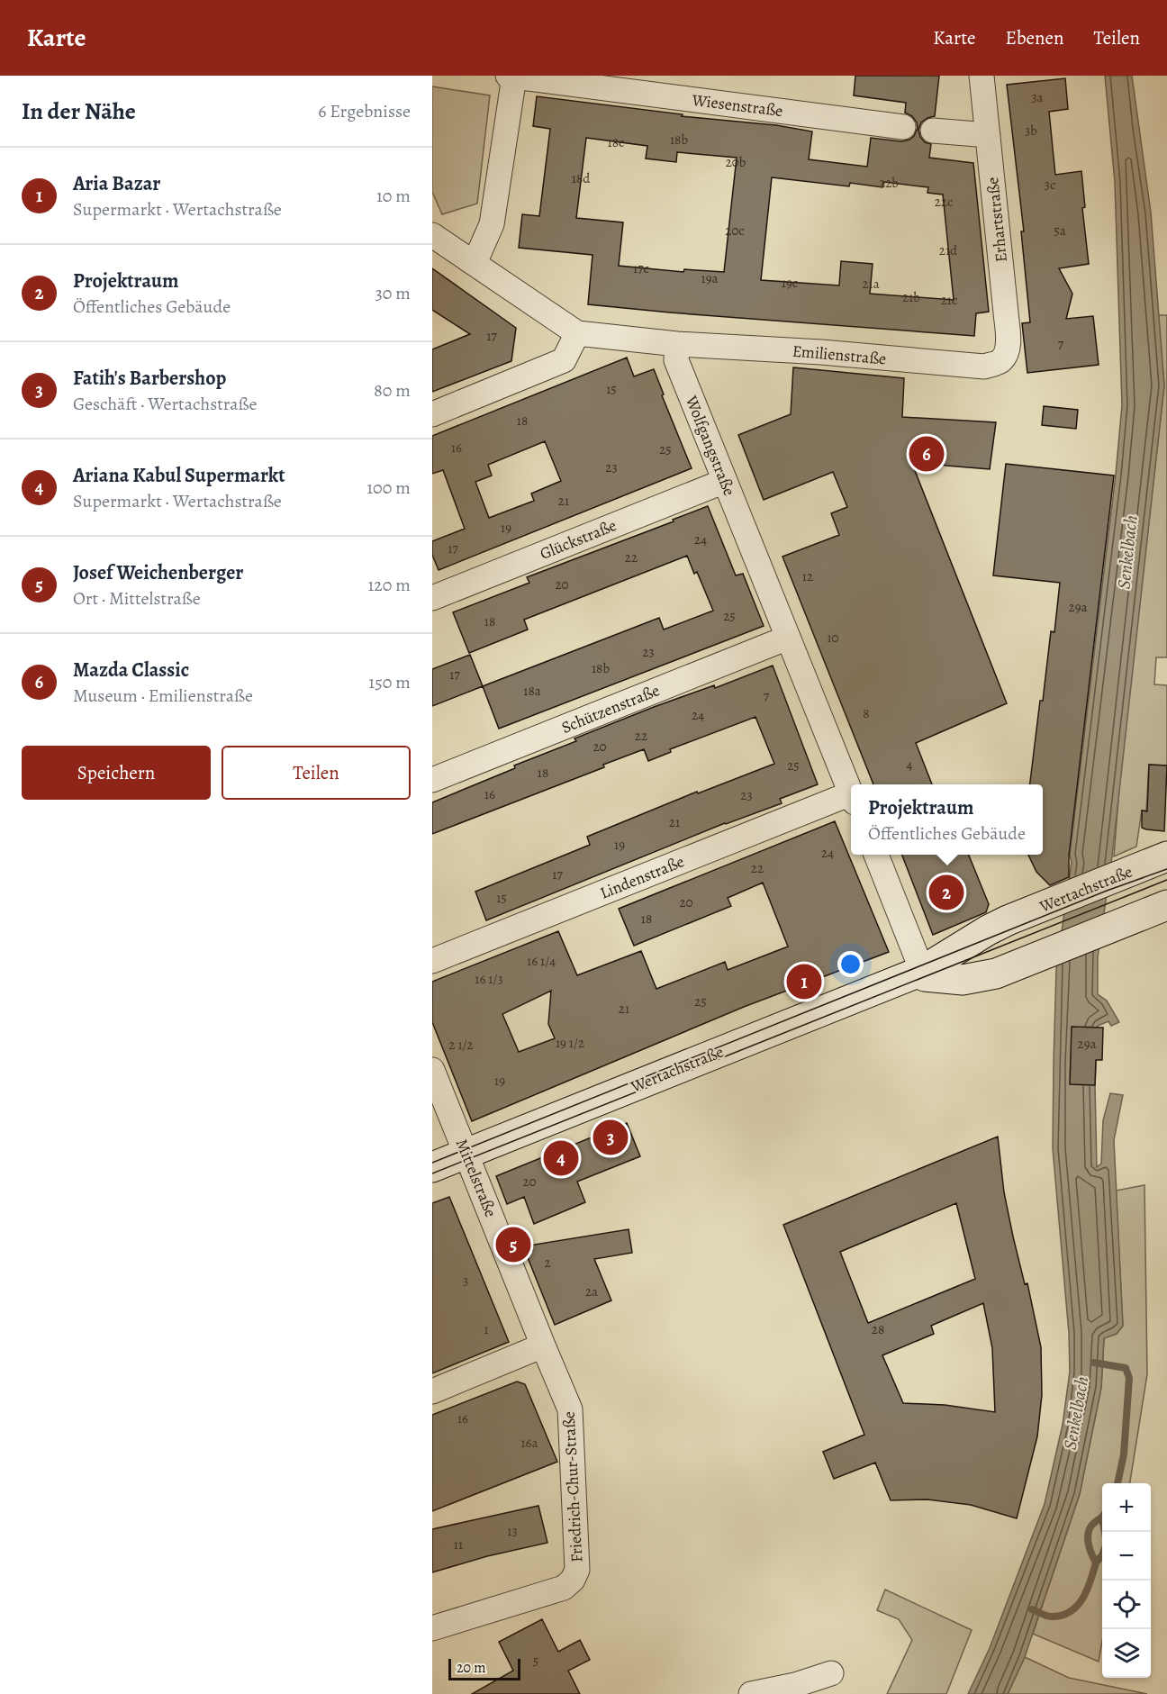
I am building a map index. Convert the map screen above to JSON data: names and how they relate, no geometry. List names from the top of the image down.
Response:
{
  "streets": {
    "street": [
      "Wiesenstraße",
      "Erhartstraße",
      "Emilienstraße",
      "Wolfgangstraße",
      "Glückstraße",
      "Schützenstraße",
      "Lindenstraße",
      "Wertachstraße",
      "Mittelstraße",
      "Friedrich-Chur-Straße"
    ]
  },
  "crossings": [
    ["Erhartstraße", "Emilienstraße"],
    ["Emilienstraße", "Wolfgangstraße"],
    ["Wolfgangstraße", "Glückstraße"],
    ["Wolfgangstraße", "Schützenstraße"],
    ["Wertachstraße", "Mittelstraße"],
    ["Mittelstraße", "Friedrich-Chur-Straße"]
  ],
  "water": ["Senkelbach"],
  "house_numbers": [
    "3a",
    "3b",
    "18b",
    "18c",
    "20b",
    "18d",
    "22b",
    "3c",
    "22c",
    "20c",
    "5a",
    "21d",
    "17c",
    "19a",
    "19c",
    "21a",
    "21b",
    "21c",
    "17",
    "7",
    "15",
    "18",
    "16",
    "25",
    "23",
    "21",
    "19",
    "24",
    "17",
    "22",
    "12",
    "20",
    "29a",
    "25",
    "18",
    "10",
    "23",
    "18b",
    "17",
    "18a",
    "7",
    "8",
    "24",
    "22",
    "20",
    "4",
    "25",
    "18",
    "16",
    "23",
    "21",
    "19",
    "24",
    "22",
    "17",
    "15",
    "20",
    "18",
    "16 1/4",
    "16 1/3",
    "25",
    "21",
    "19 1/2",
    "29a",
    "2 1/2",
    "19",
    "20",
    "2",
    "3",
    "2a",
    "1",
    "28",
    "16",
    "16a",
    "13",
    "11",
    "5"
  ],
  "scale_bar": "20 m",
  "page": {
    "header": "Karte",
    "nav": ["Karte", "Ebenen", "Teilen"],
    "heading": ["In der Nähe", "6 Ergebnisse"],
    "list": [
      {
        "mark": "1",
        "name": "Aria Bazar",
        "note": "Supermarkt · Wertachstraße",
        "value": "10 m"
      },
      {
        "mark": "2",
        "name": "Projektraum",
        "note": "Öffentliches Gebäude",
        "value": "30 m"
      },
      {
        "mark": "3",
        "name": "Fatih's Barbershop",
        "note": "Geschäft · Wertachstraße",
        "value": "80 m"
      },
      {
        "mark": "4",
        "name": "Ariana Kabul Supermarkt",
        "note": "Supermarkt · Wertachstraße",
        "value": "100 m"
      },
      {
        "mark": "5",
        "name": "Josef Weichenberger",
        "note": "Ort · Mittelstraße",
        "value": "120 m"
      },
      {
        "mark": "6",
        "name": "Mazda Classic",
        "note": "Museum · Emilienstraße",
        "value": "150 m"
      }
    ],
    "pins": [
      "6",
      "2",
      "1",
      "3",
      "4",
      "5"
    ],
    "buttons": ["Speichern", "Teilen"],
    "popup": ["Projektraum", "Öffentliches Gebäude"],
    "map_buttons": ["+", "−"],
    "scale": "20 m"
  }
}
